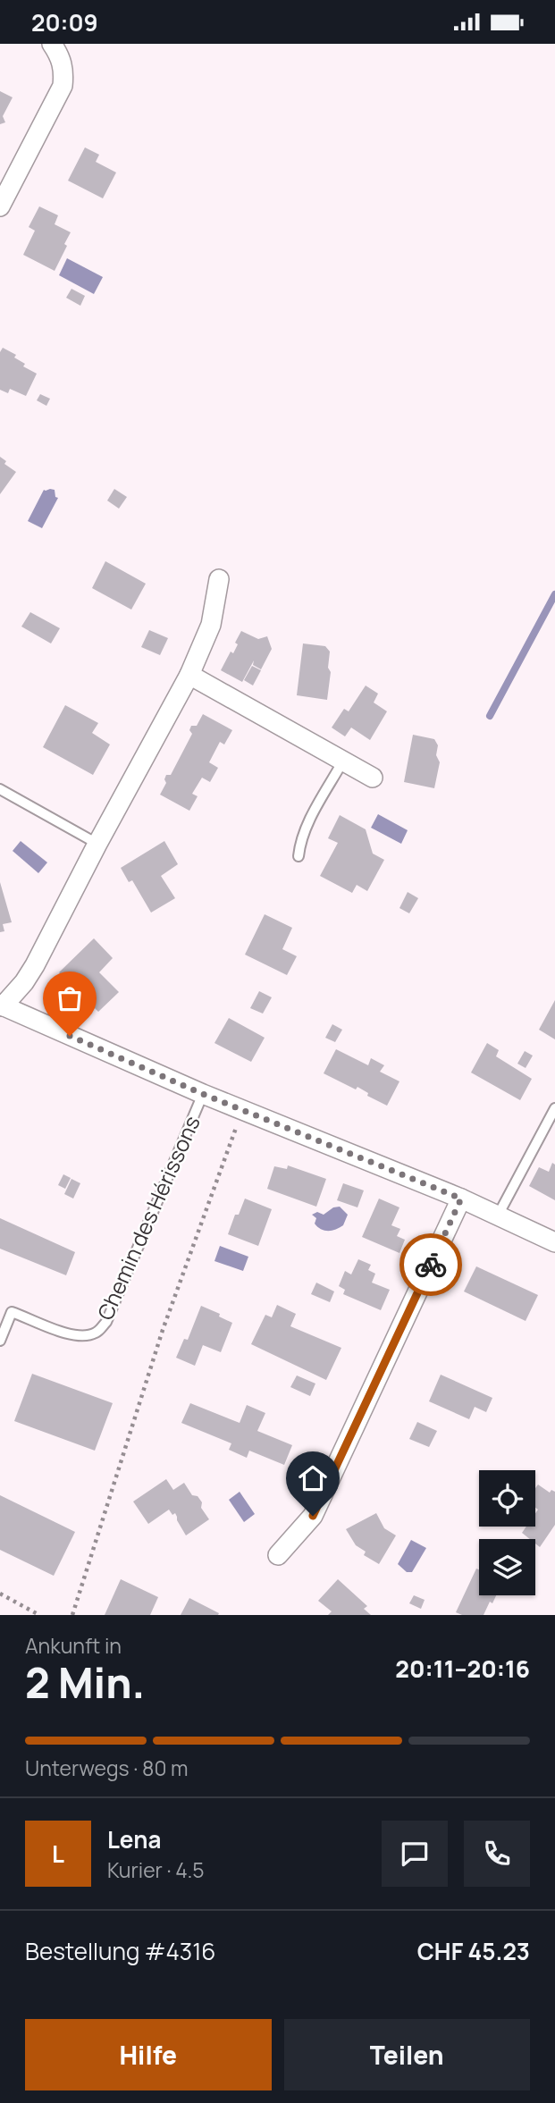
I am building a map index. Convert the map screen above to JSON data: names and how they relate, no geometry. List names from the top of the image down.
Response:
{
  "streets": {
    "lane": ["Chemin des Hérissons"]
  },
  "page": {
    "status": "20:09",
    "heading": ["2 Min.", "Ankunft in", "20:11–20:16"],
    "panel": [
      "Lena",
      "Kurier · 4.5",
      "Bestellung #4316",
      "CHF 45.23"
    ],
    "bar": "Unterwegs · 80 m",
    "round": "L",
    "buttons": ["Hilfe", "Teilen"]
  }
}
